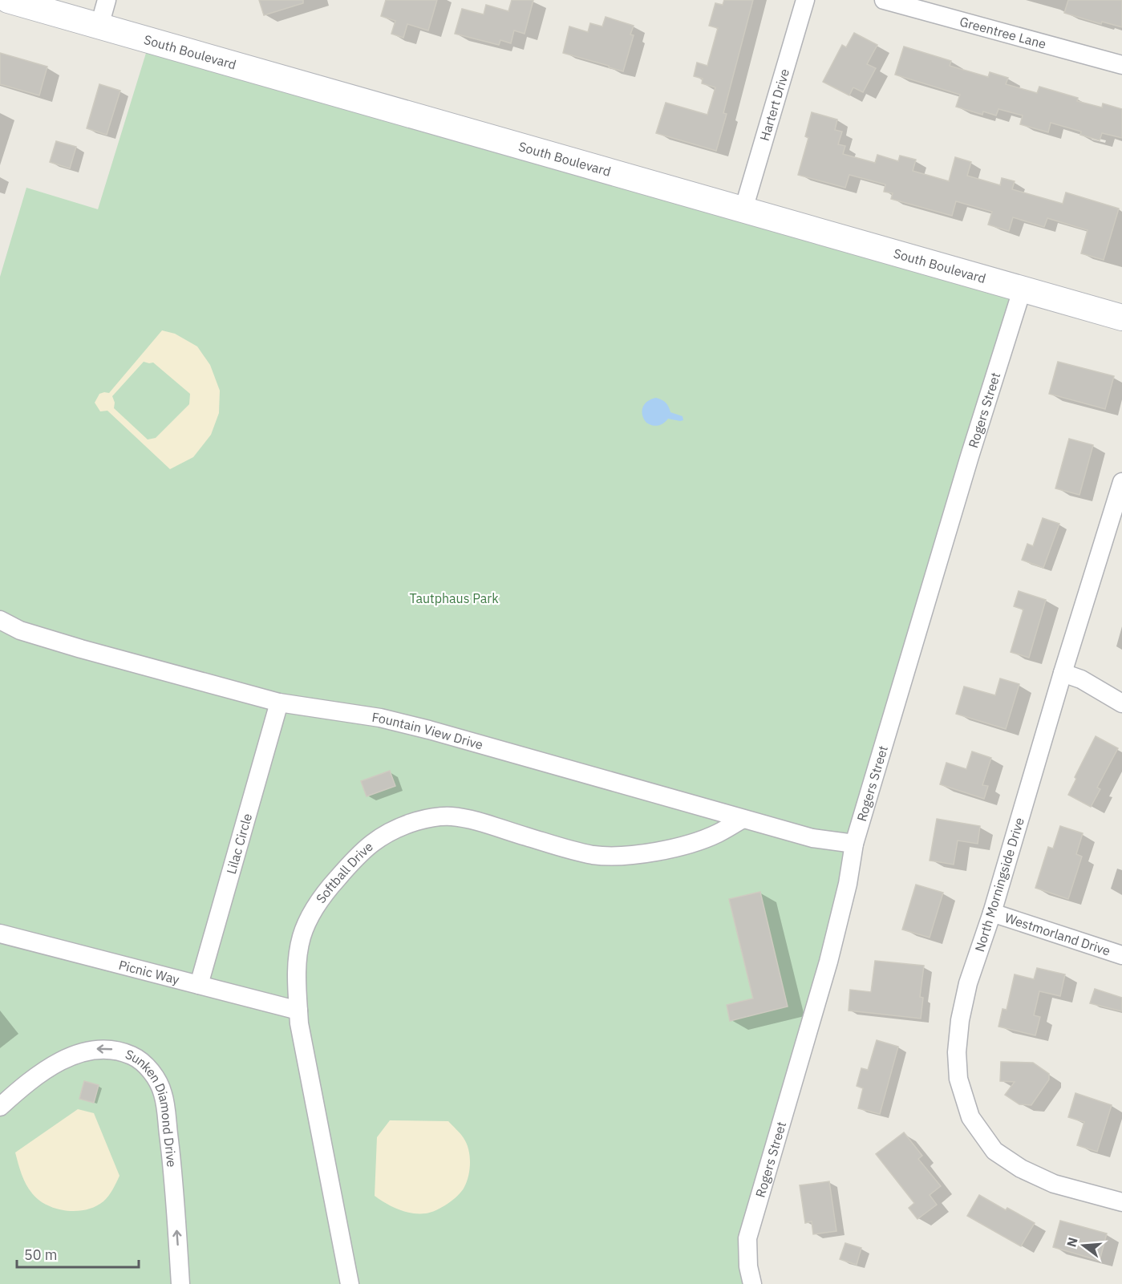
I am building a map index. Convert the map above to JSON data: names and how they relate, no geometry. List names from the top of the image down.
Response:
{
  "streets": {
    "street": [
      "Greentree Lane",
      "South Boulevard",
      "Hartert Drive",
      "Rogers Street",
      "Fountain View Drive",
      "Lilac Circle",
      "Softball Drive",
      "North Morningside Drive",
      "Westmorland Drive",
      "Picnic Way",
      "Sunken Diamond Drive"
    ]
  },
  "crossings": [
    ["South Boulevard", "Hartert Drive"],
    ["South Boulevard", "Rogers Street"],
    ["Rogers Street", "Fountain View Drive"],
    ["Fountain View Drive", "Lilac Circle"],
    ["Fountain View Drive", "Softball Drive"],
    ["Lilac Circle", "Picnic Way"],
    ["Softball Drive", "Picnic Way"],
    ["North Morningside Drive", "Westmorland Drive"]
  ],
  "parks": ["Tautphaus Park"],
  "scale_bar": "50 m",
  "north": "left"
}
